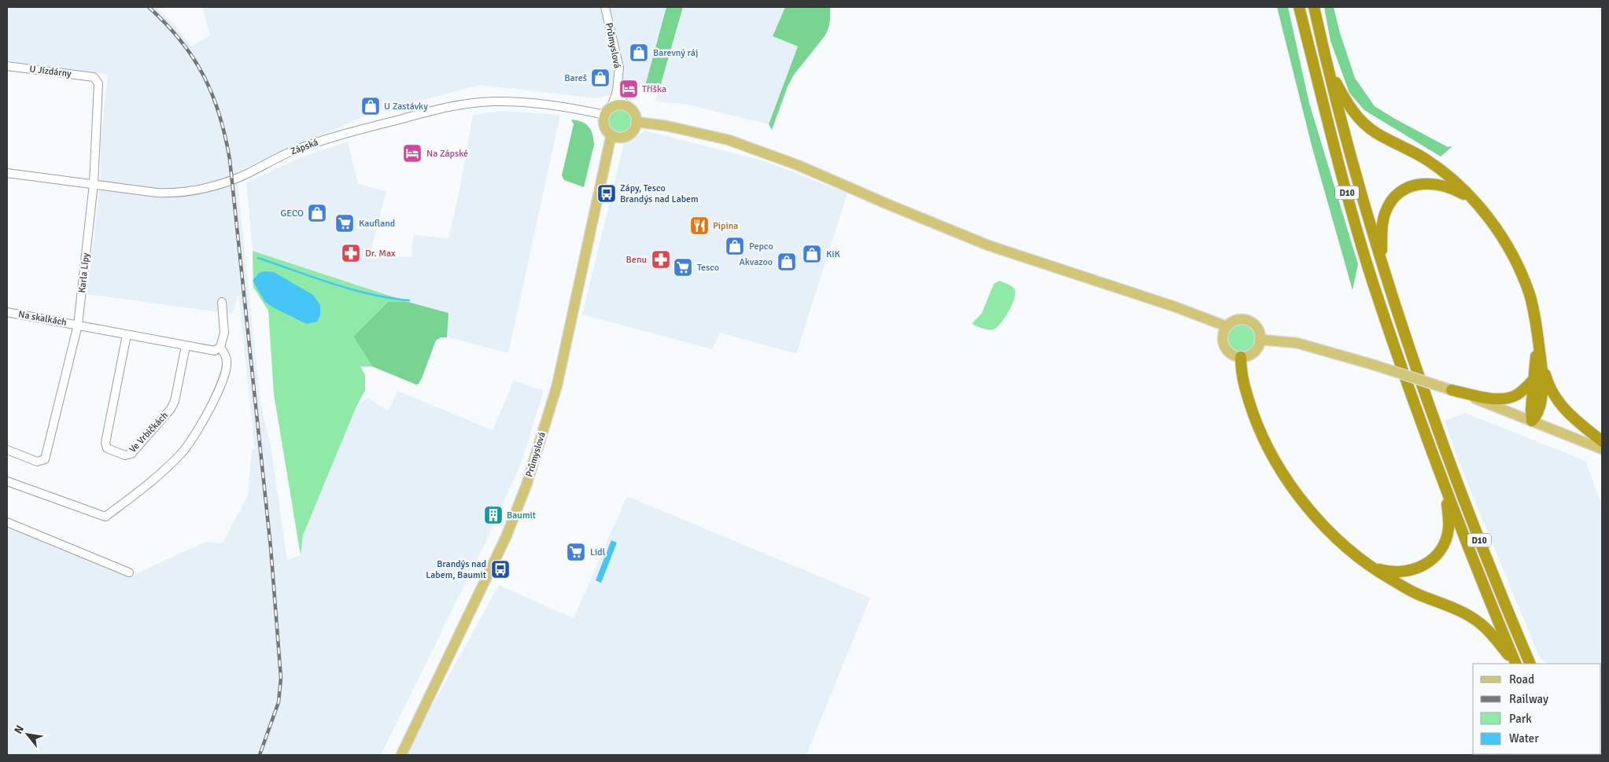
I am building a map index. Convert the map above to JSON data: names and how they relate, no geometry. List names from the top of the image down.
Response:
{
  "streets": {
    "highway": ["D10"],
    "main road": ["Průmyslová"],
    "street": [
      "U Jízdárny",
      "Zápská",
      "Karla Lípy",
      "Na skalkách",
      "Ve Vrbičkách"
    ]
  },
  "crossings": [
    ["Průmyslová", "Zápská"],
    ["U Jízdárny", "Karla Lípy"],
    ["Zápská", "Karla Lípy"],
    ["Karla Lípy", "Na skalkách"]
  ],
  "places": {
    "shop": [
      "Barevný ráj",
      "Bareš",
      "U Zastávky",
      "GECO",
      "Pepco",
      "KiK",
      "Akvazoo"
    ],
    "hotel": ["Tříška", "Na Zápské"],
    "bus stop": ["Zápy, Tesco Brandýs nad Labem", "Brandýs nad Labem, Baumit"],
    "supermarket": ["Kaufland", "Tesco", "Lidl"],
    "restaurant": ["Pipina"],
    "pharmacy": ["Dr. Max", "Benu"],
    "building": ["Baumit"]
  },
  "legend": [
    "Road",
    "Railway",
    "Park",
    "Water"
  ],
  "north": "top left"
}
